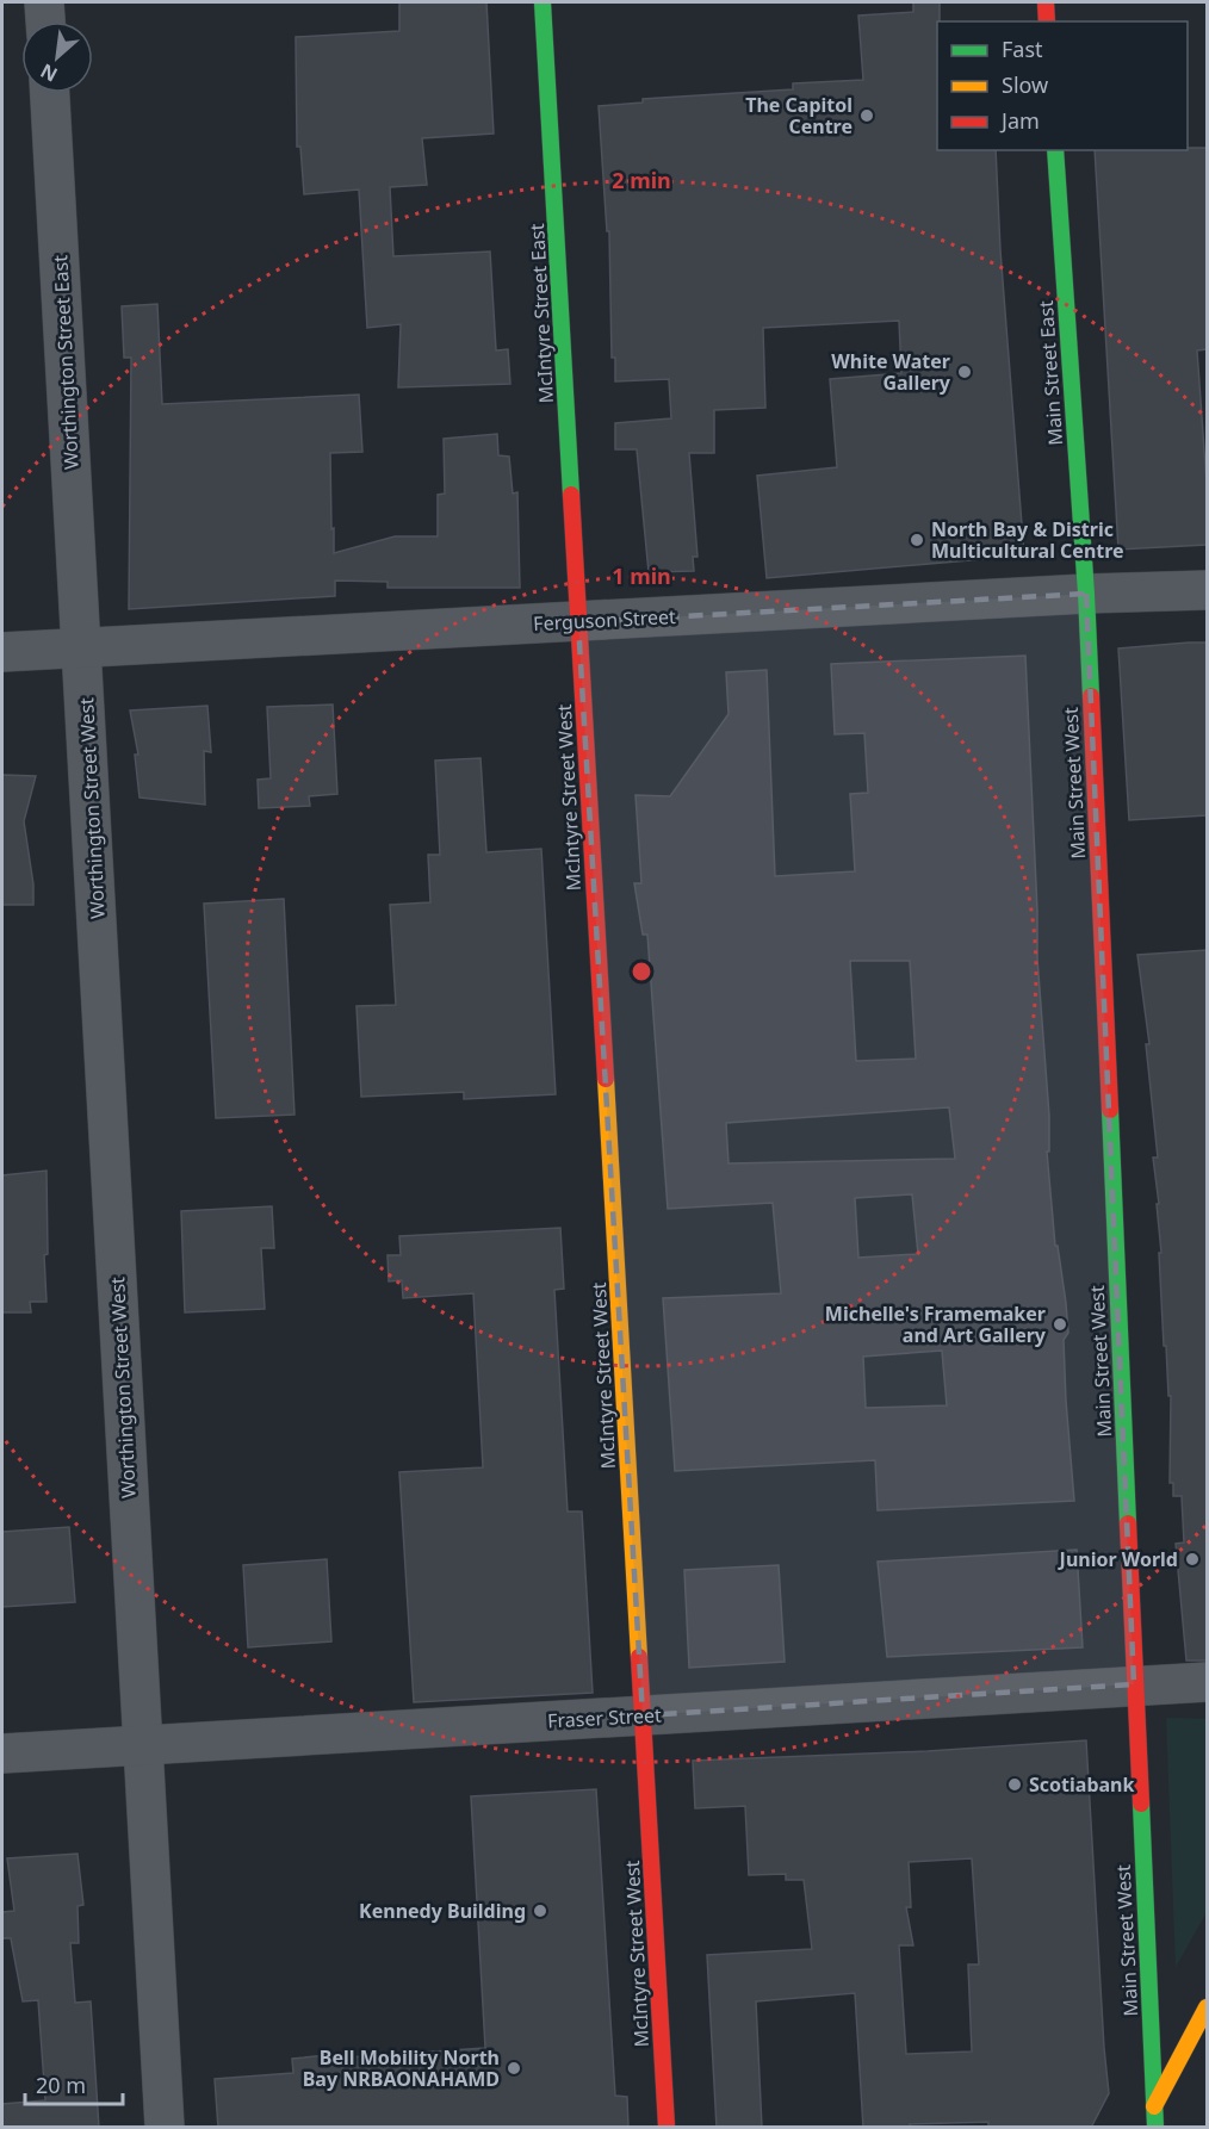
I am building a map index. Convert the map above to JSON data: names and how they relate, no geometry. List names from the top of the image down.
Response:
{
  "streets": {
    "main road": [
      "McIntyre Street East",
      "Main Street East",
      "Main Street West",
      "McIntyre Street West"
    ],
    "street": [
      "Worthington Street East",
      "Ferguson Street",
      "Worthington Street West",
      "Fraser Street"
    ]
  },
  "crossings": [
    ["McIntyre Street East", "Ferguson Street"],
    ["McIntyre Street East", "McIntyre Street West"],
    ["Worthington Street East", "Ferguson Street"],
    ["Worthington Street East", "Worthington Street West"],
    ["Main Street East", "Ferguson Street"],
    ["Main Street East", "Main Street West"],
    ["Ferguson Street", "Main Street West"],
    ["Ferguson Street", "McIntyre Street West"],
    ["Ferguson Street", "Worthington Street West"],
    ["Main Street West", "Fraser Street"],
    ["McIntyre Street West", "Fraser Street"],
    ["Worthington Street West", "Fraser Street"]
  ],
  "places": [
    "The Capitol Centre",
    "White Water Gallery",
    "North Bay & Distric Multicultural Centre",
    "Michelle's Framemaker and Art Gallery",
    "Junior World",
    "Scotiabank",
    "Kennedy Building",
    "Bell Mobility North Bay NRBAONAHAMD"
  ],
  "legend": ["Fast", "Slow", "Jam"],
  "scale_bar": "20 m",
  "north": "bottom left",
  "rings": ["2 min", "1 min"]
}
